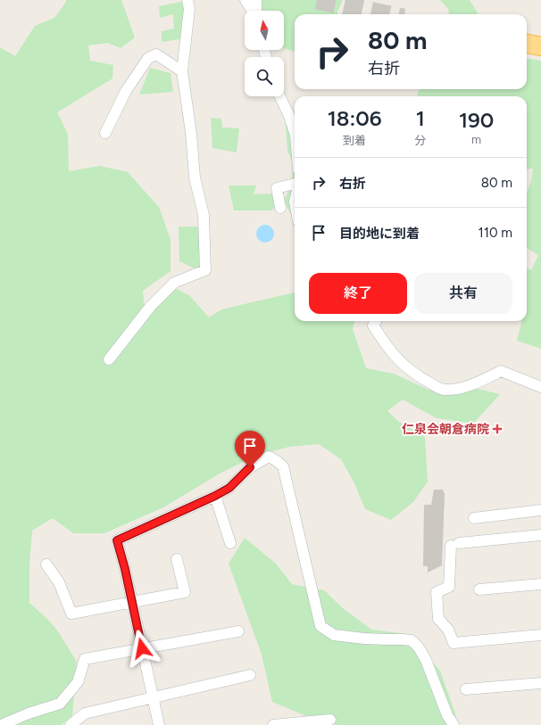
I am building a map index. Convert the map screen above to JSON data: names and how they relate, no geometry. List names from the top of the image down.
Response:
{
  "places": {
    "health": ["仁泉会朝倉病院"]
  },
  "north": "top",
  "page": {
    "turn": ["80 m", "右折"],
    "eta": [
      "18:06",
      "到着",
      "1",
      "分",
      "190",
      "m"
    ],
    "list": [
      {
        "name": "右折",
        "value": "80 m"
      },
      {
        "name": "目的地に到着",
        "value": "110 m"
      }
    ],
    "buttons": ["終了", "共有"]
  }
}
